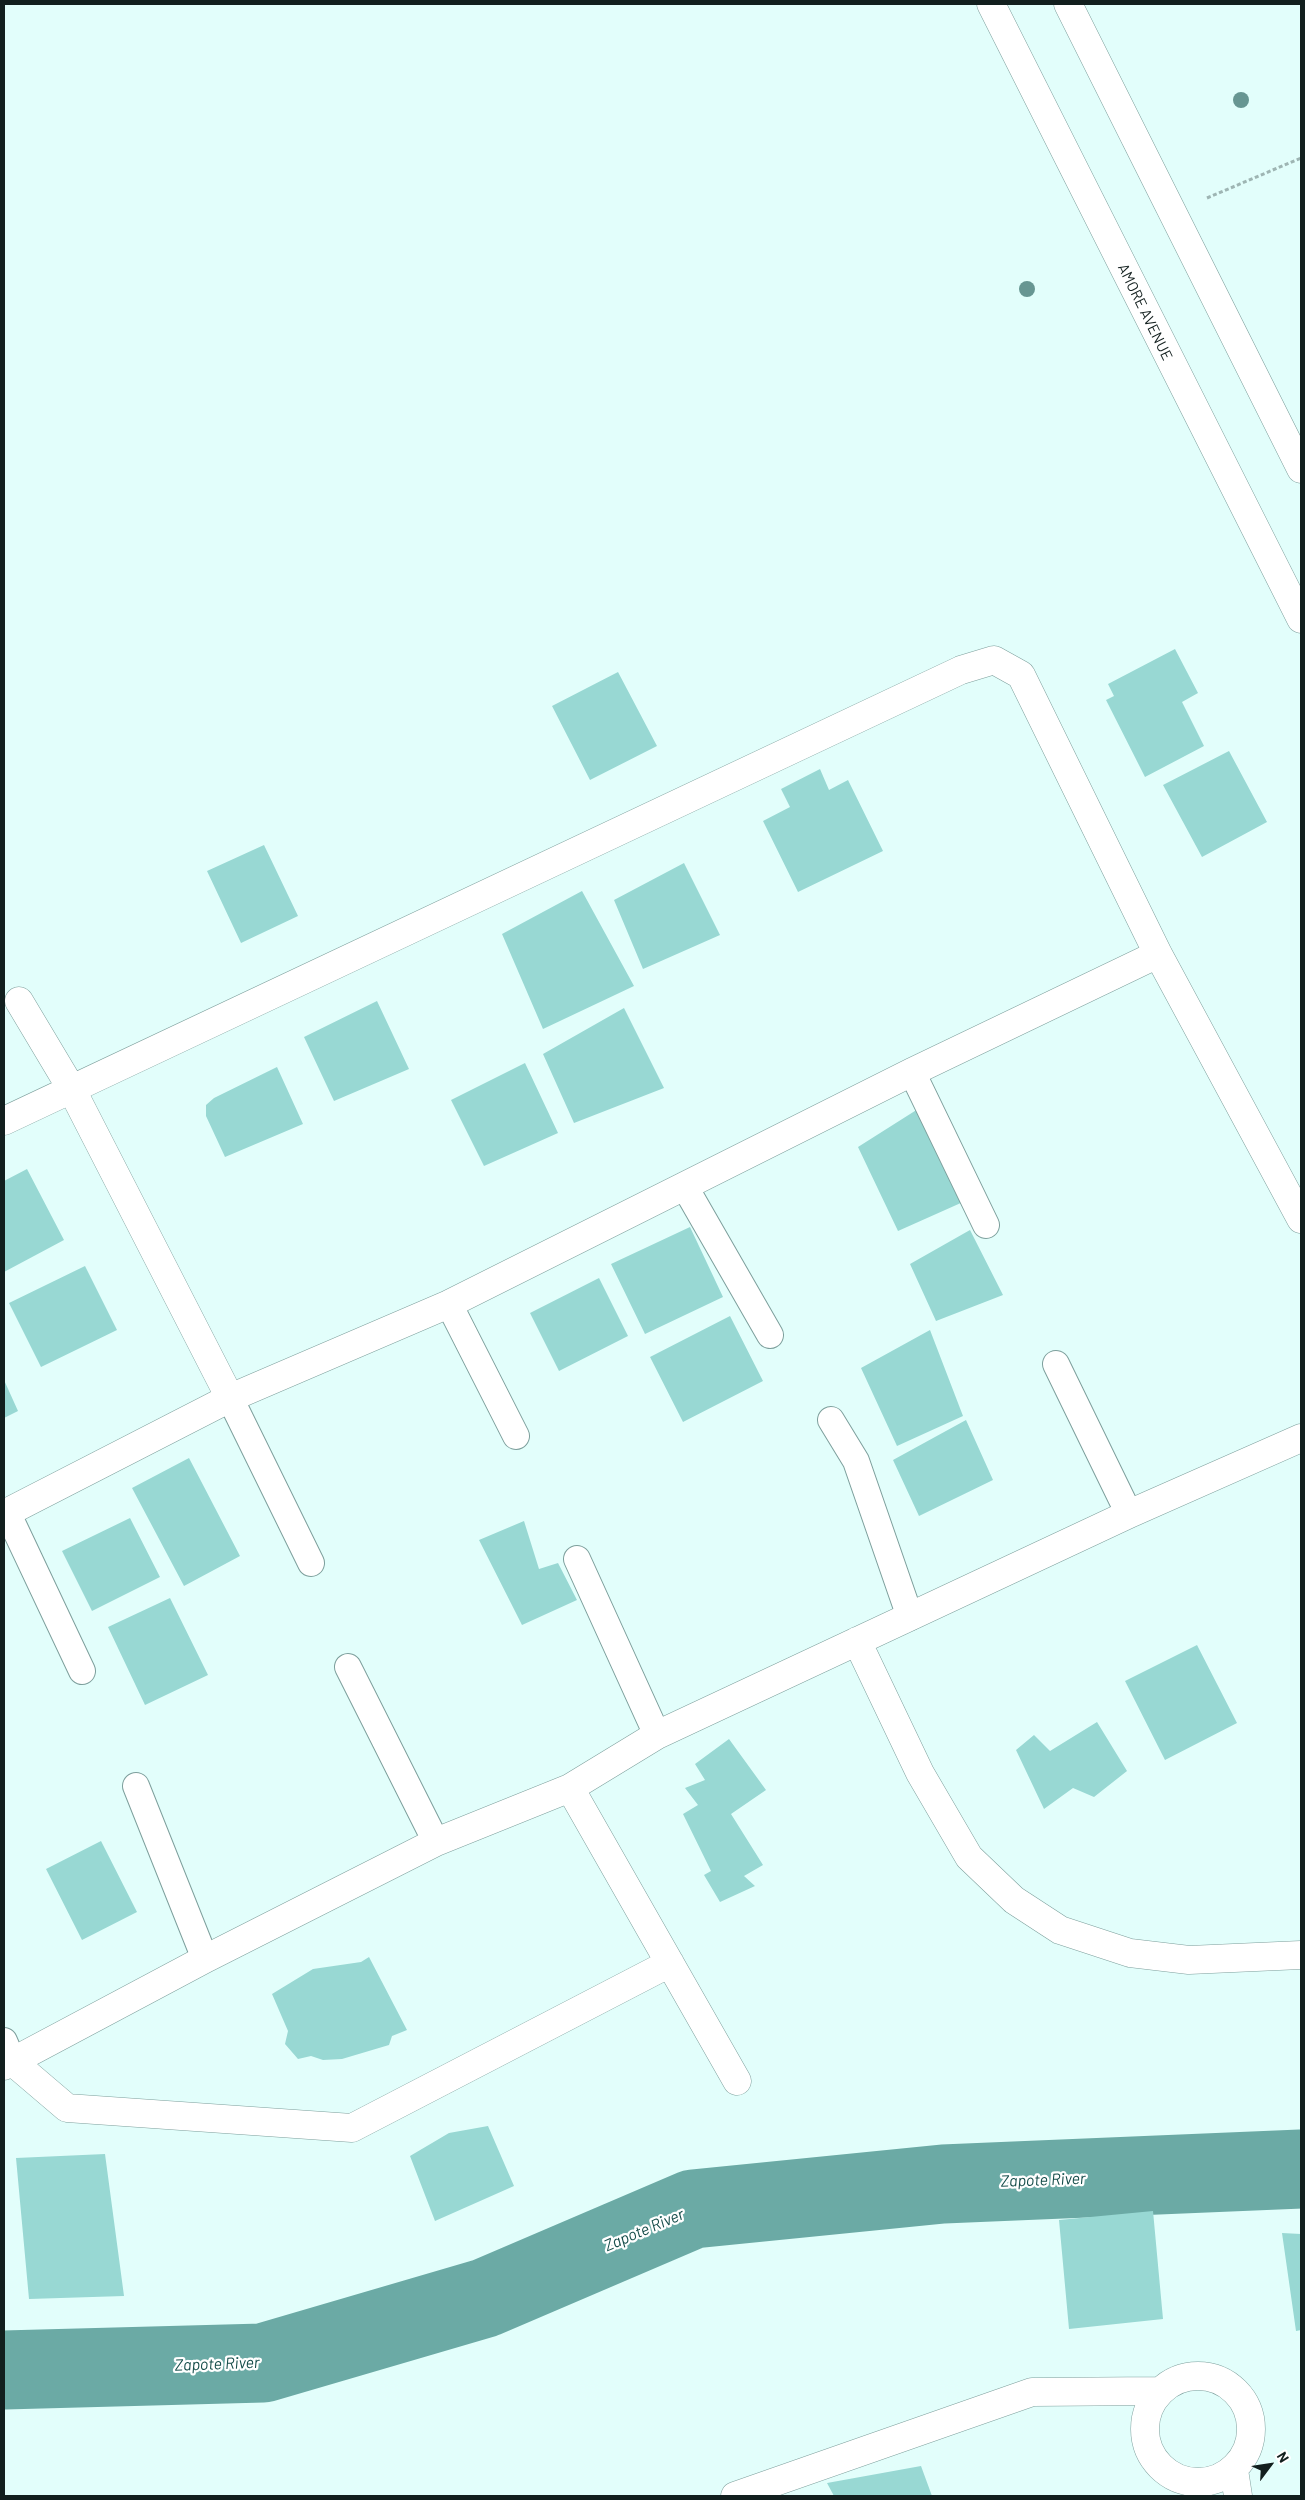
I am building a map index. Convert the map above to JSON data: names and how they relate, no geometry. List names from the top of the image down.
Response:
{
  "streets": {
    "street": ["AMORE AVENUE"]
  },
  "water": ["Zapote River"],
  "north": "top right"
}
